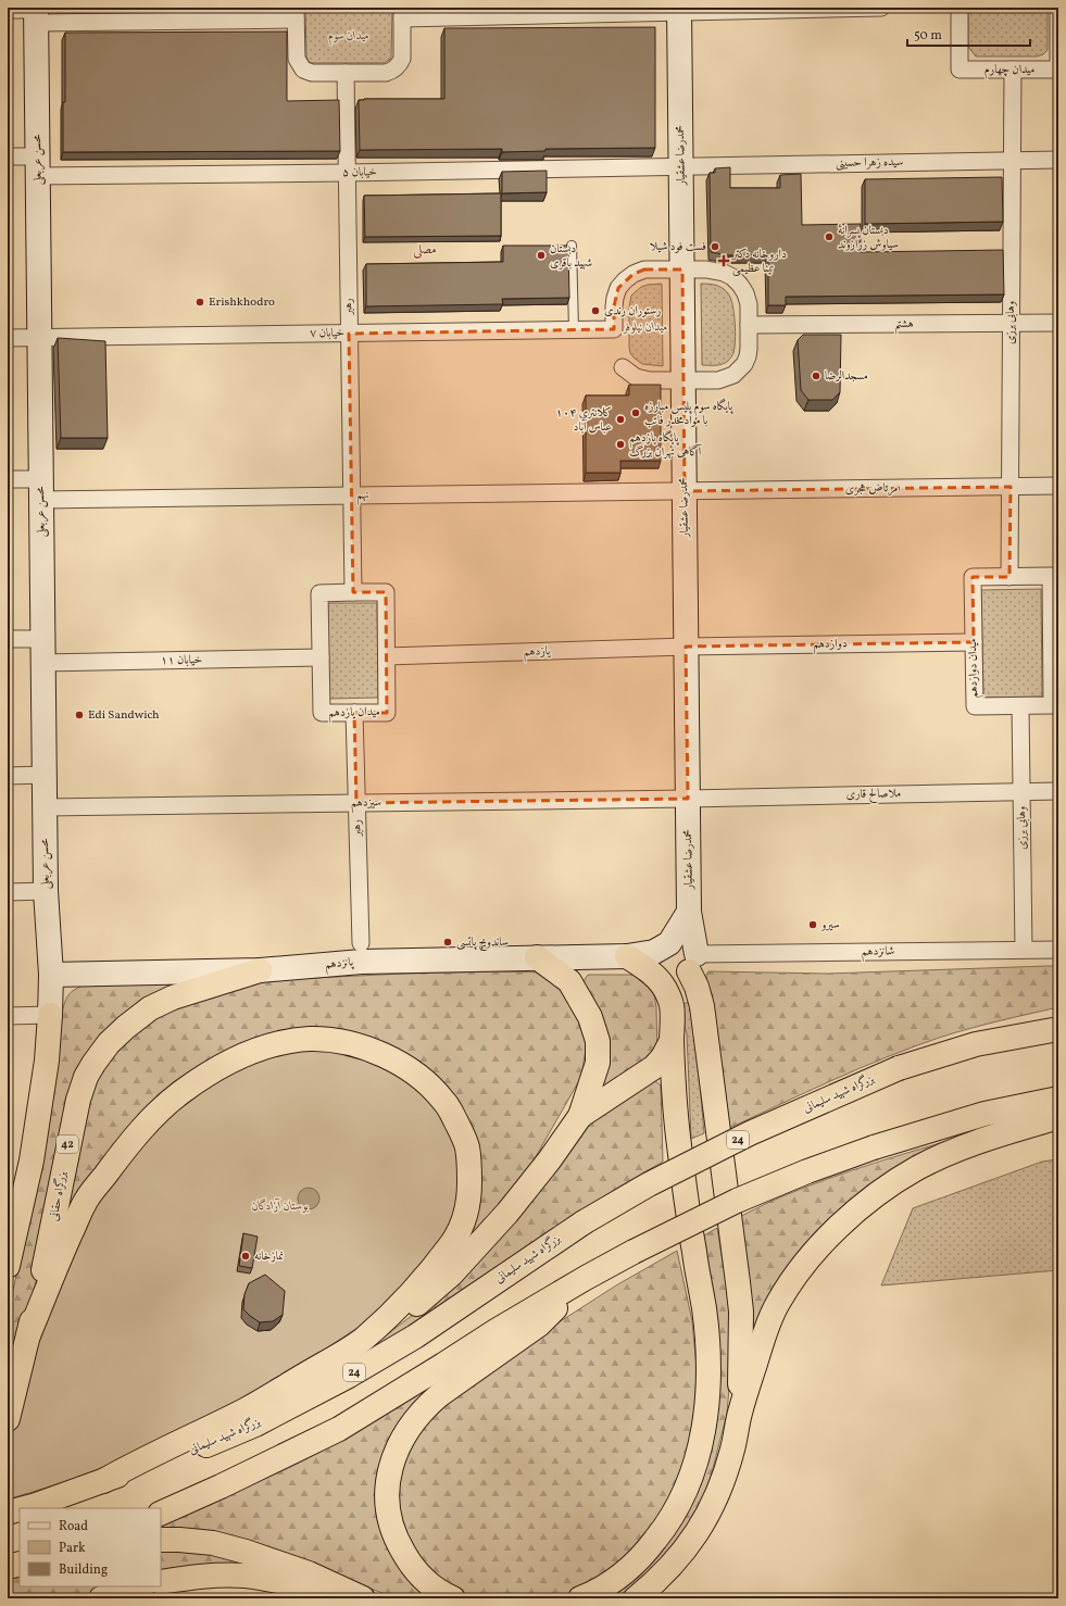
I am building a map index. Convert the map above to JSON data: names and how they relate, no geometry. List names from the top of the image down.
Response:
{
  "streets": {
    "highway": [
      "بزرگراه شهید سلیمانی",
      "24",
      "42",
      "بزرگراه حقانی"
    ],
    "main road": ["محمدرضا عشقیار", "محسن عربعلی", "پانزدهم"],
    "street": [
      "میدان چهارم",
      "سیده زهرا حسینی",
      "خیابان ۵",
      "رهبر",
      "وهابی برزی",
      "هشتم",
      "خیابان ۷",
      "مرتاض هجری",
      "نهم",
      "دوازدهم",
      "یازدهم",
      "خیابان ۱۱",
      "میدان دوازدهم",
      "میدان یازدهم",
      "ملاصالح قاری",
      "سیزدهم",
      "شانزدهم"
    ]
  },
  "crossings": [
    ["میدان چهارم", "وهابی برزی"],
    ["محمدرضا عشقیار", "سیده زهرا حسینی"],
    ["محمدرضا عشقیار", "خیابان ۵"],
    ["محمدرضا عشقیار", "خیابان ۷"],
    ["محمدرضا عشقیار", "مرتاض هجری"],
    ["محمدرضا عشقیار", "نهم"],
    ["محمدرضا عشقیار", "دوازدهم"],
    ["محمدرضا عشقیار", "یازدهم"],
    ["محمدرضا عشقیار", "ملاصالح قاری"],
    ["محمدرضا عشقیار", "سیزدهم"],
    ["محمدرضا عشقیار", "شانزدهم"],
    ["محمدرضا عشقیار", "پانزدهم"],
    ["محسن عربعلی", "خیابان ۵"],
    ["محسن عربعلی", "خیابان ۷"],
    ["محسن عربعلی", "نهم"],
    ["محسن عربعلی", "خیابان ۱۱"],
    ["محسن عربعلی", "سیزدهم"],
    ["محسن عربعلی", "پانزدهم"],
    ["سیده زهرا حسینی", "خیابان ۵"],
    ["سیده زهرا حسینی", "وهابی برزی"],
    ["خیابان ۵", "رهبر"],
    ["رهبر", "خیابان ۷"],
    ["رهبر", "نهم"],
    ["رهبر", "میدان یازدهم"],
    ["رهبر", "سیزدهم"],
    ["وهابی برزی", "هشتم"],
    ["وهابی برزی", "مرتاض هجری"],
    ["وهابی برزی", "میدان دوازدهم"],
    ["وهابی برزی", "ملاصالح قاری"],
    ["وهابی برزی", "شانزدهم"],
    ["مرتاض هجری", "نهم"],
    ["دوازدهم", "یازدهم"],
    ["دوازدهم", "میدان دوازدهم"],
    ["یازدهم", "میدان یازدهم"],
    ["خیابان ۱۱", "میدان یازدهم"],
    ["ملاصالح قاری", "سیزدهم"],
    ["پانزدهم", "بزرگراه حقانی"]
  ],
  "districts": ["مصلی"],
  "parks": ["میدان سوم", "میدان نیلوفر", "بوستان آزادگان"],
  "places": {
    "other": [
      "دبستان پسرانهٔ سیاوش زرازوند",
      "فست فود شیلا",
      "دبستان شهید باقری",
      "Erishkhodro",
      "رستوران رندی",
      "مسجدالرضا",
      "پایگاه سوم پلیس مبارزه با موادمخدر فاتب",
      "کلانتری ۱۰۴ عباس آباد",
      "پایگاه یازدهم آگاهی تهران بزرگ",
      "Edi Sandwich",
      "سیرو",
      "ساندویچ پاتسی",
      "نمازخانه"
    ],
    "health": ["داروخانه دکتر تینا عظیمی"]
  },
  "legend": ["Road", "Park", "Building"],
  "scale_bar": "50 m"
}
